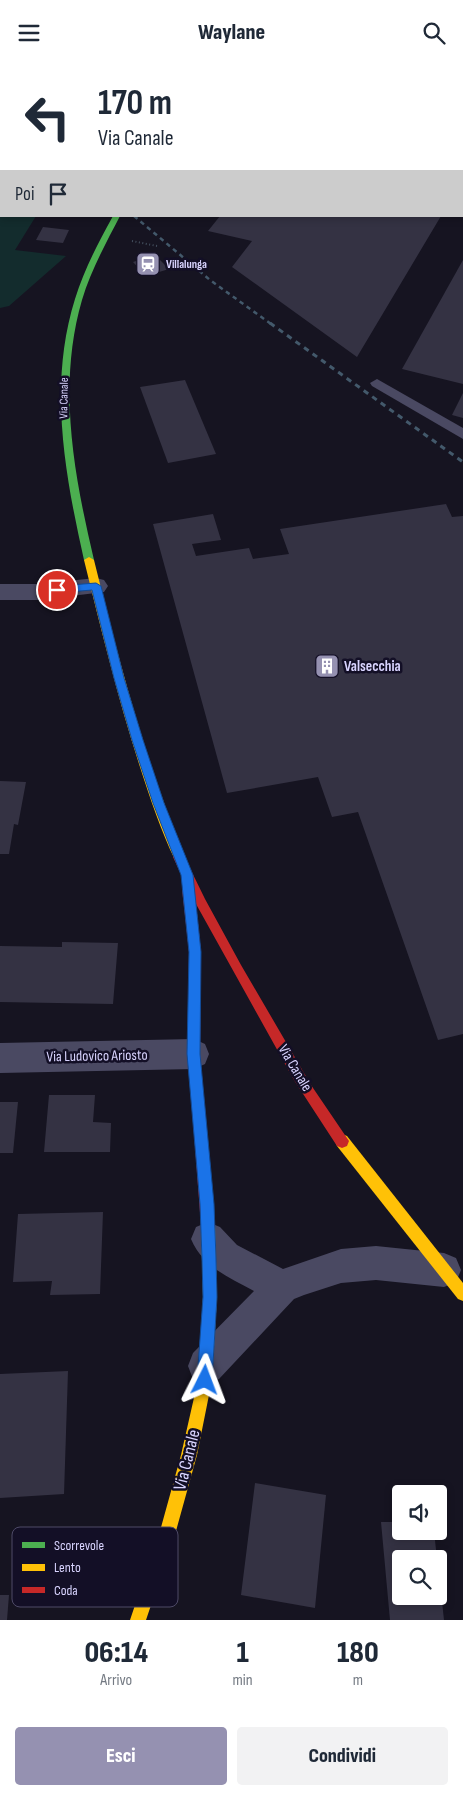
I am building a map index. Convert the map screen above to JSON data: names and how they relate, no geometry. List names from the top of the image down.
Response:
{
  "streets": {
    "main road": ["Via Canale"],
    "street": ["Via Ludovico Ariosto"]
  },
  "crossings": [
    ["Via Canale", "Via Ludovico Ariosto"]
  ],
  "places": {
    "station": ["Villalunga"],
    "building": ["Valsecchia"]
  },
  "legend": ["Scorrevole", "Lento", "Coda"],
  "page": {
    "header": "Waylane",
    "turn": ["170 m", "Via Canale"],
    "then": "Poi",
    "eta": [
      "06:14",
      "Arrivo",
      "1",
      "min",
      "180",
      "m"
    ],
    "buttons": ["Esci", "Condividi"]
  }
}
